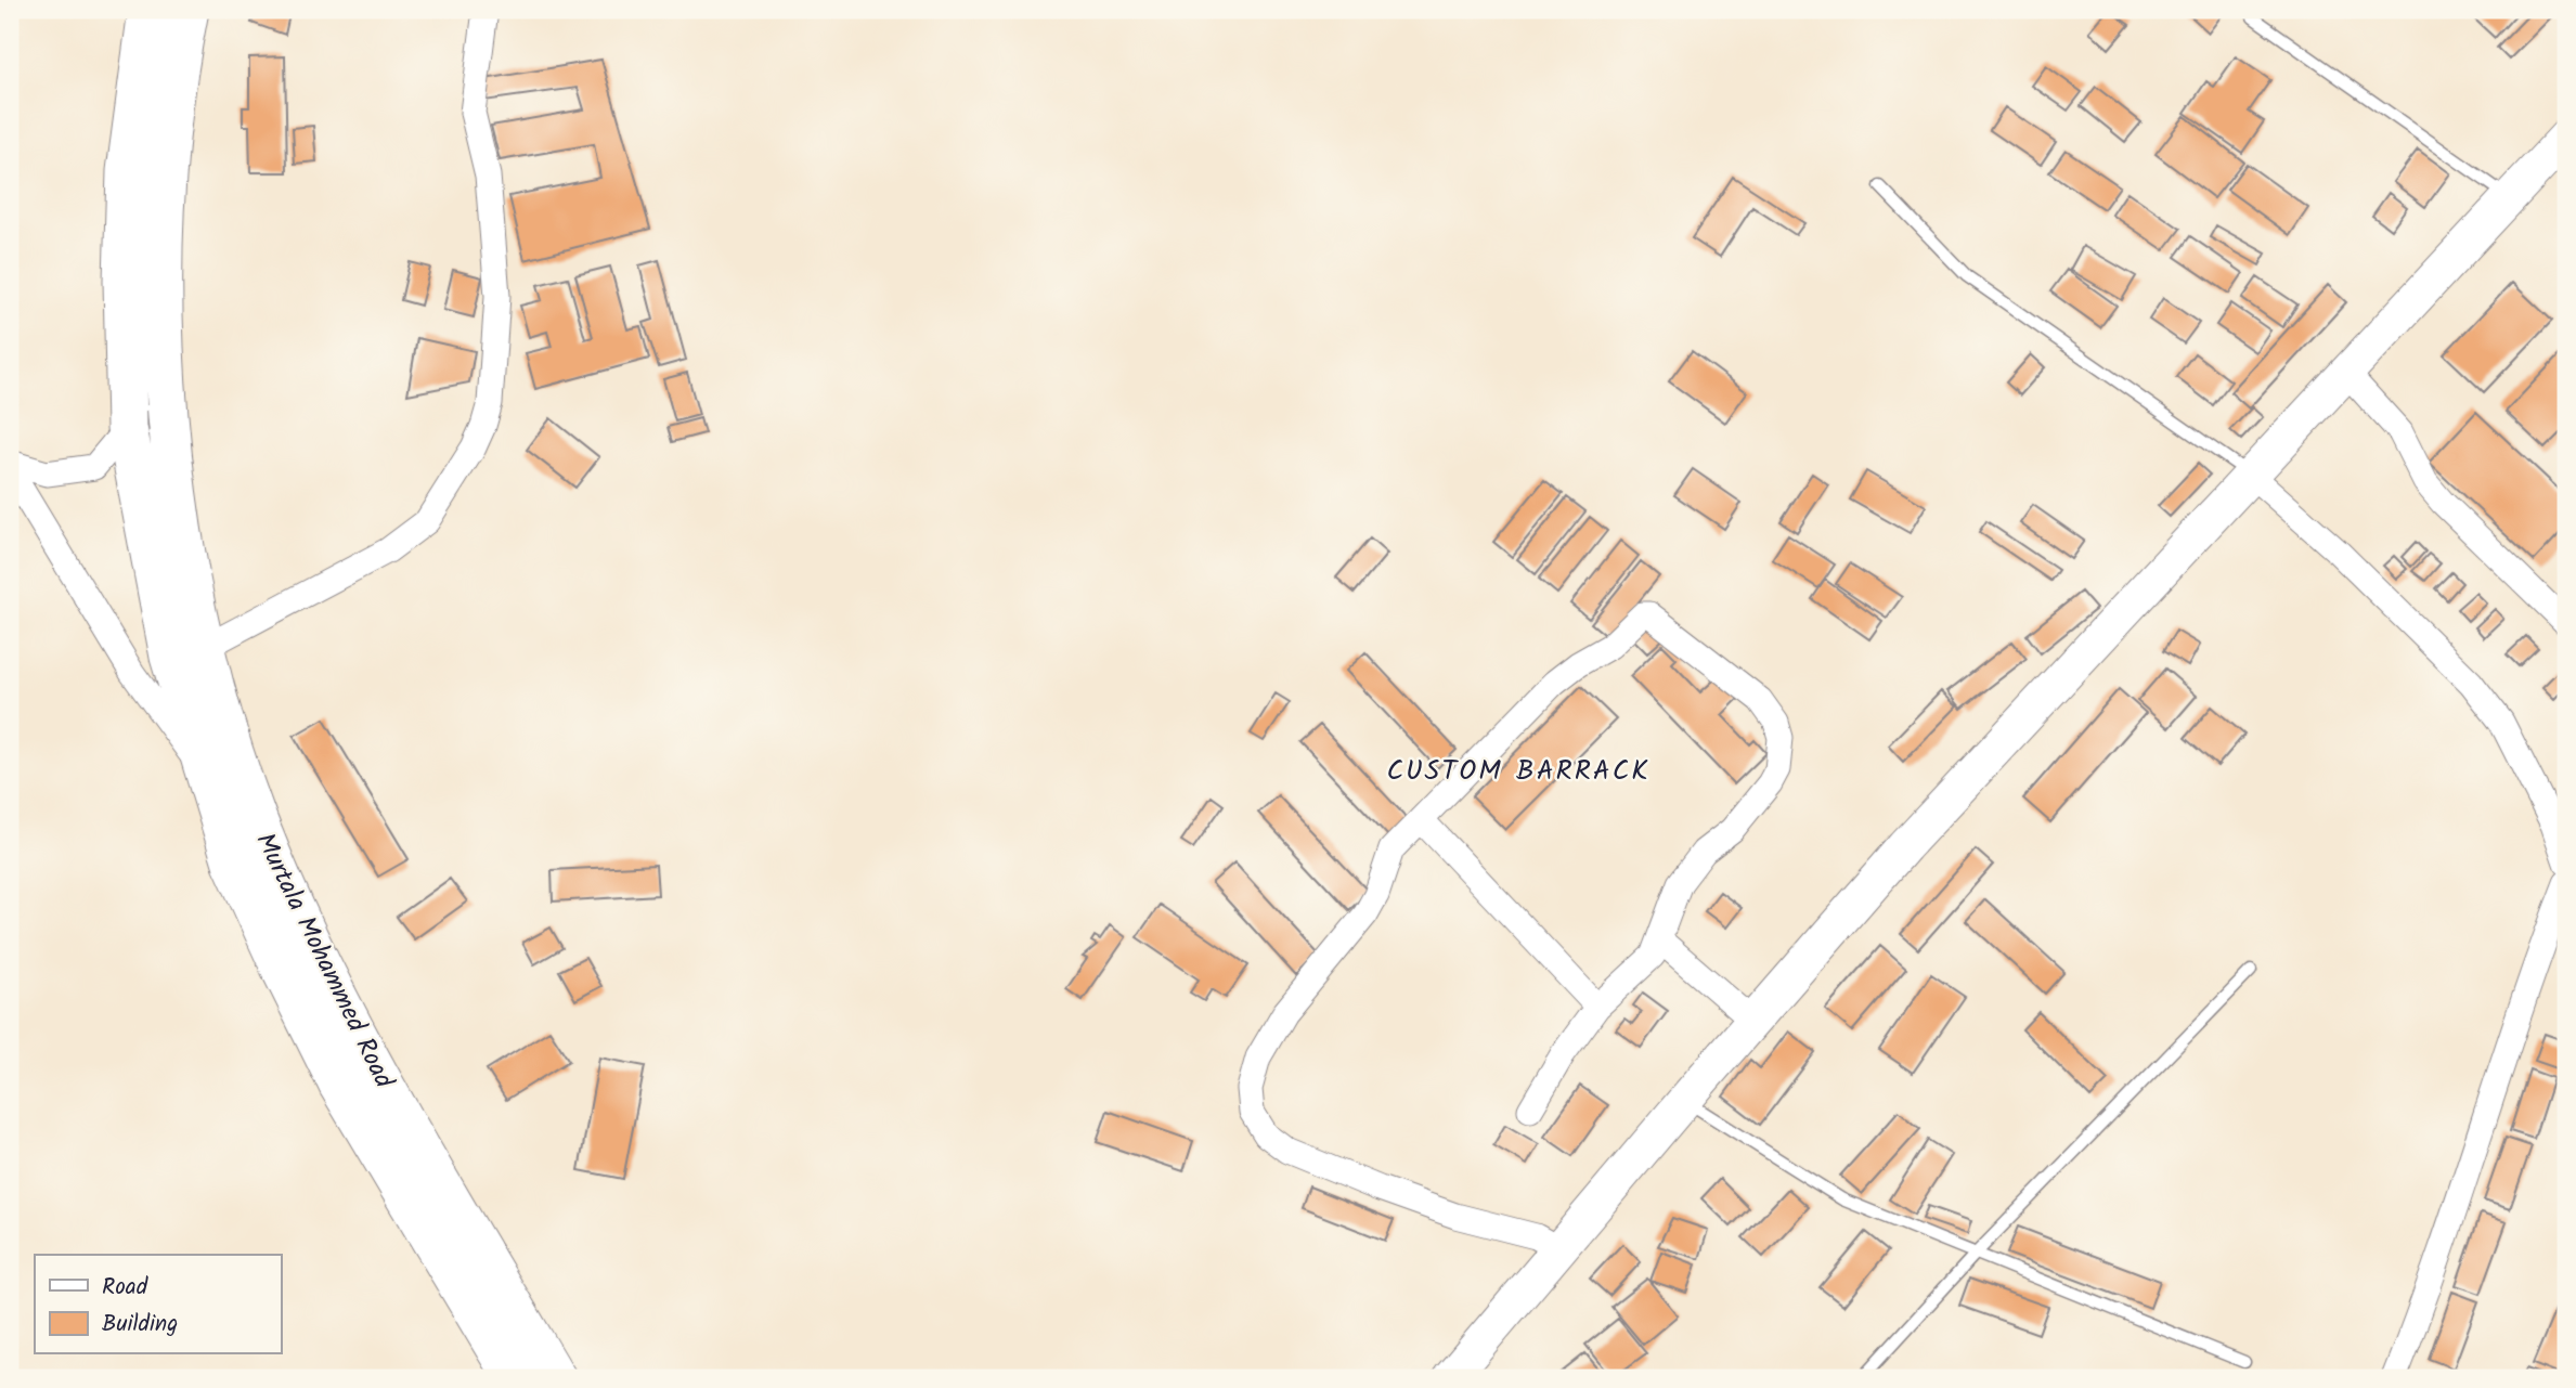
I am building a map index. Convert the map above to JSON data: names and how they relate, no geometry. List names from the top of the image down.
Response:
{
  "streets": {
    "highway": ["Murtala Mohammed Road"]
  },
  "districts": ["CUSTOM BARRACK"],
  "legend": ["Road", "Building"]
}
